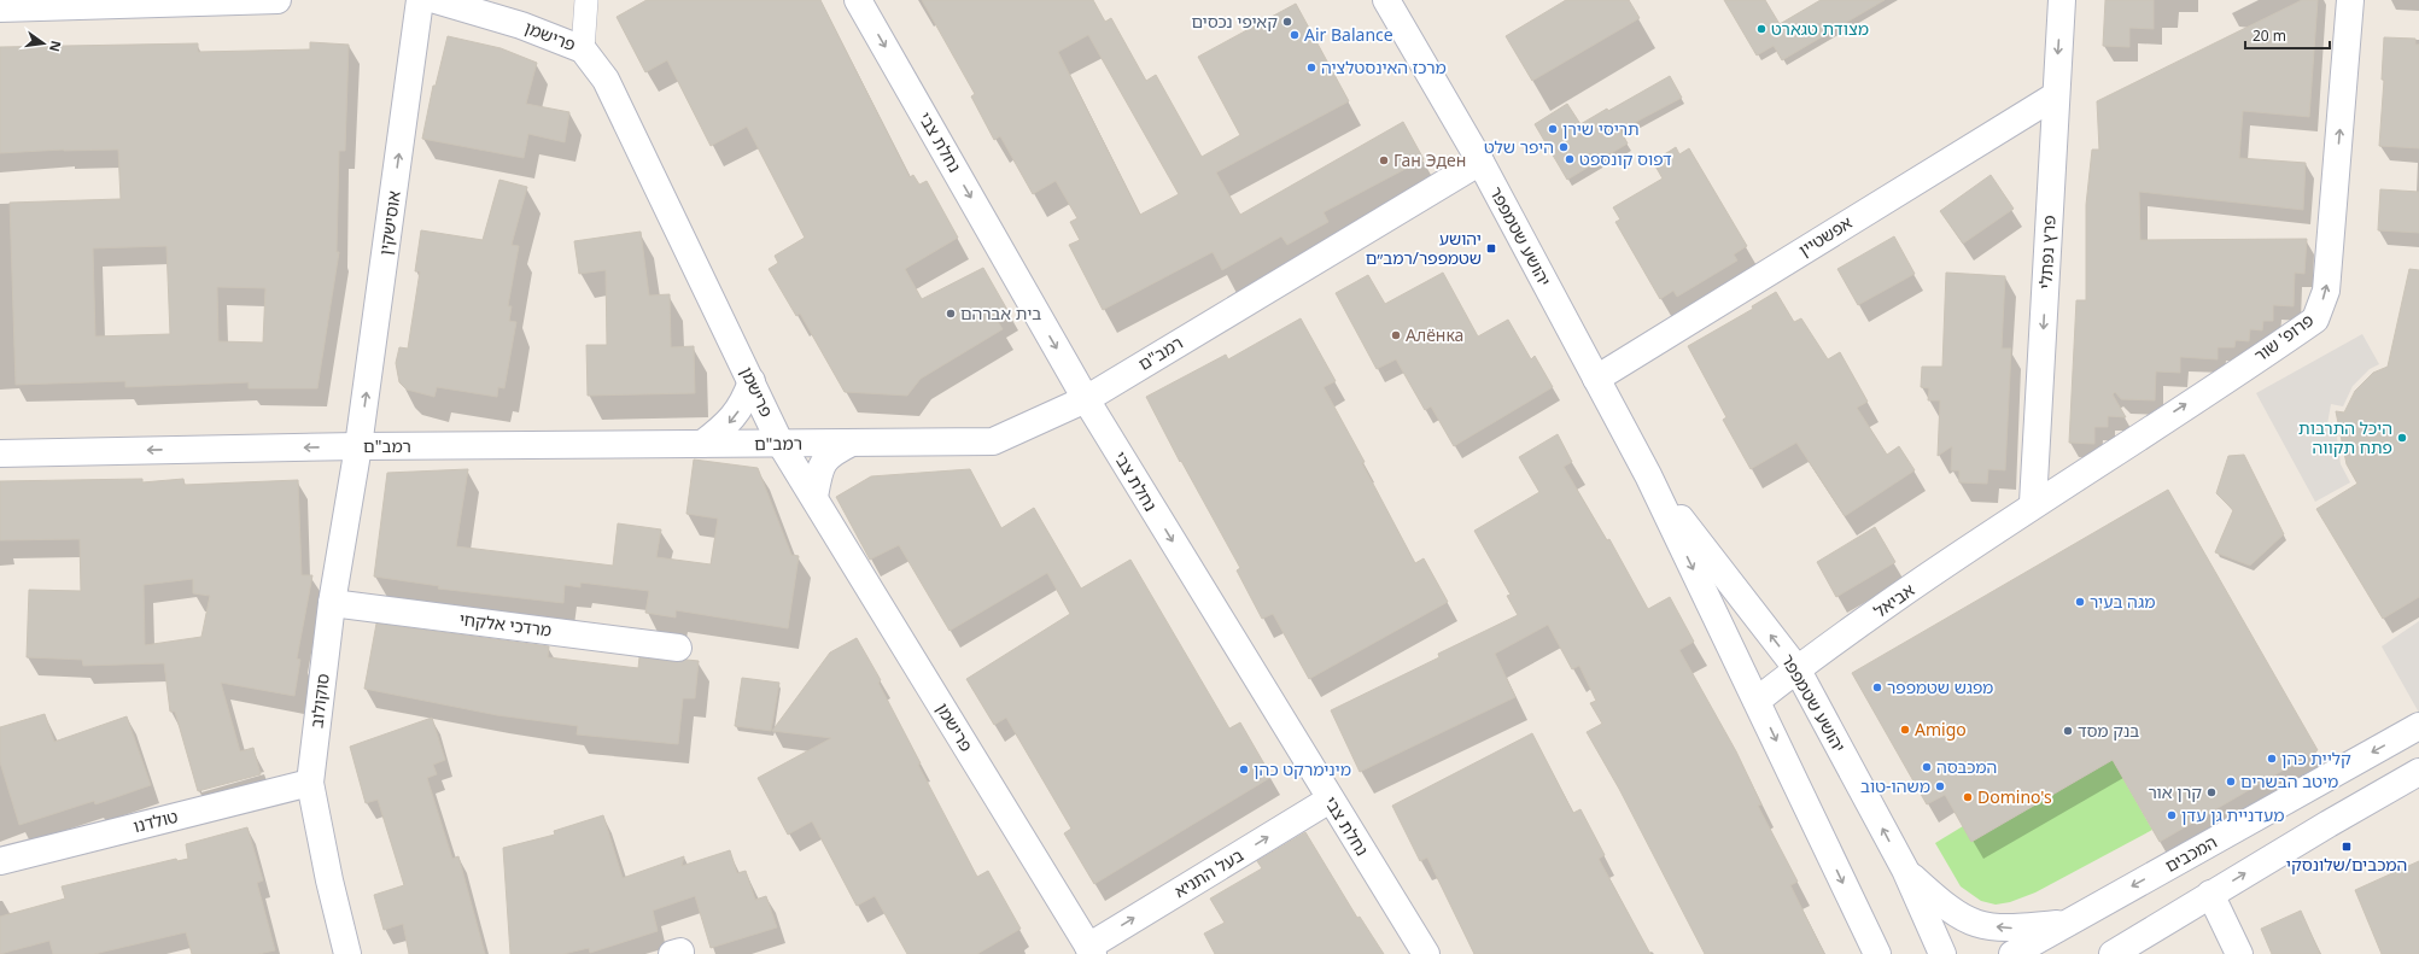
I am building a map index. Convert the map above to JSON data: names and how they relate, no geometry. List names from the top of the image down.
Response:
{
  "streets": {
    "street": [
      "פרישמן",
      "נחלת צבי",
      "אוסישקין",
      "יהושע שטמפפר",
      "אפשטיין",
      "פרץ נפתלי",
      "פרופ' שור",
      "רמב\"ם",
      "אביאל",
      "מרדכי אלקחי",
      "סוקולוב",
      "טולדנו",
      "המכבים",
      "בעל התניא"
    ]
  },
  "crossings": [
    ["פרישמן", "רמב\"ם"],
    ["פרישמן", "בעל התניא"],
    ["נחלת צבי", "רמב\"ם"],
    ["נחלת צבי", "בעל התניא"],
    ["אוסישקין", "רמב\"ם"],
    ["אוסישקין", "סוקולוב"],
    ["יהושע שטמפפר", "אפשטיין"],
    ["יהושע שטמפפר", "רמב\"ם"],
    ["יהושע שטמפפר", "אביאל"],
    ["אפשטיין", "פרץ נפתלי"],
    ["פרץ נפתלי", "פרופ' שור"],
    ["פרץ נפתלי", "אביאל"],
    ["פרופ' שור", "אביאל"],
    ["רמב\"ם", "סוקולוב"],
    ["מרדכי אלקחי", "סוקולוב"],
    ["סוקולוב", "טולדנו"]
  ],
  "one_way": [
    "נחלת צבי",
    "אוסישקין",
    "פרץ נפתלי",
    "פרופ' שור",
    "בעל התניא"
  ],
  "places": {
    "other": [
      "קאיפי נכסים",
      "מצודת טגארט",
      "Air Balance",
      "מרכז האינסטלציה",
      "תריסי שירן",
      "היפר שלט",
      "דפוס קונספט",
      "Ган Эден",
      "בית אברהם",
      "Алёнка",
      "היכל התרבות פתח תקווה",
      "מגה בעיר",
      "מפגש שטמפפר",
      "Amigo",
      "בנק מסד",
      "קליית כהן",
      "המכבסה",
      "מינימרקט כהן",
      "מיטב הבשרים",
      "משהו-טוב",
      "קרן אור",
      "Domino's",
      "מעדניית גן עדן"
    ],
    "transit": ["יהושע שטמפפר/רמב״ם", "המכבים/שלונסקי"]
  },
  "scale_bar": "20 m",
  "north": "right"
}
